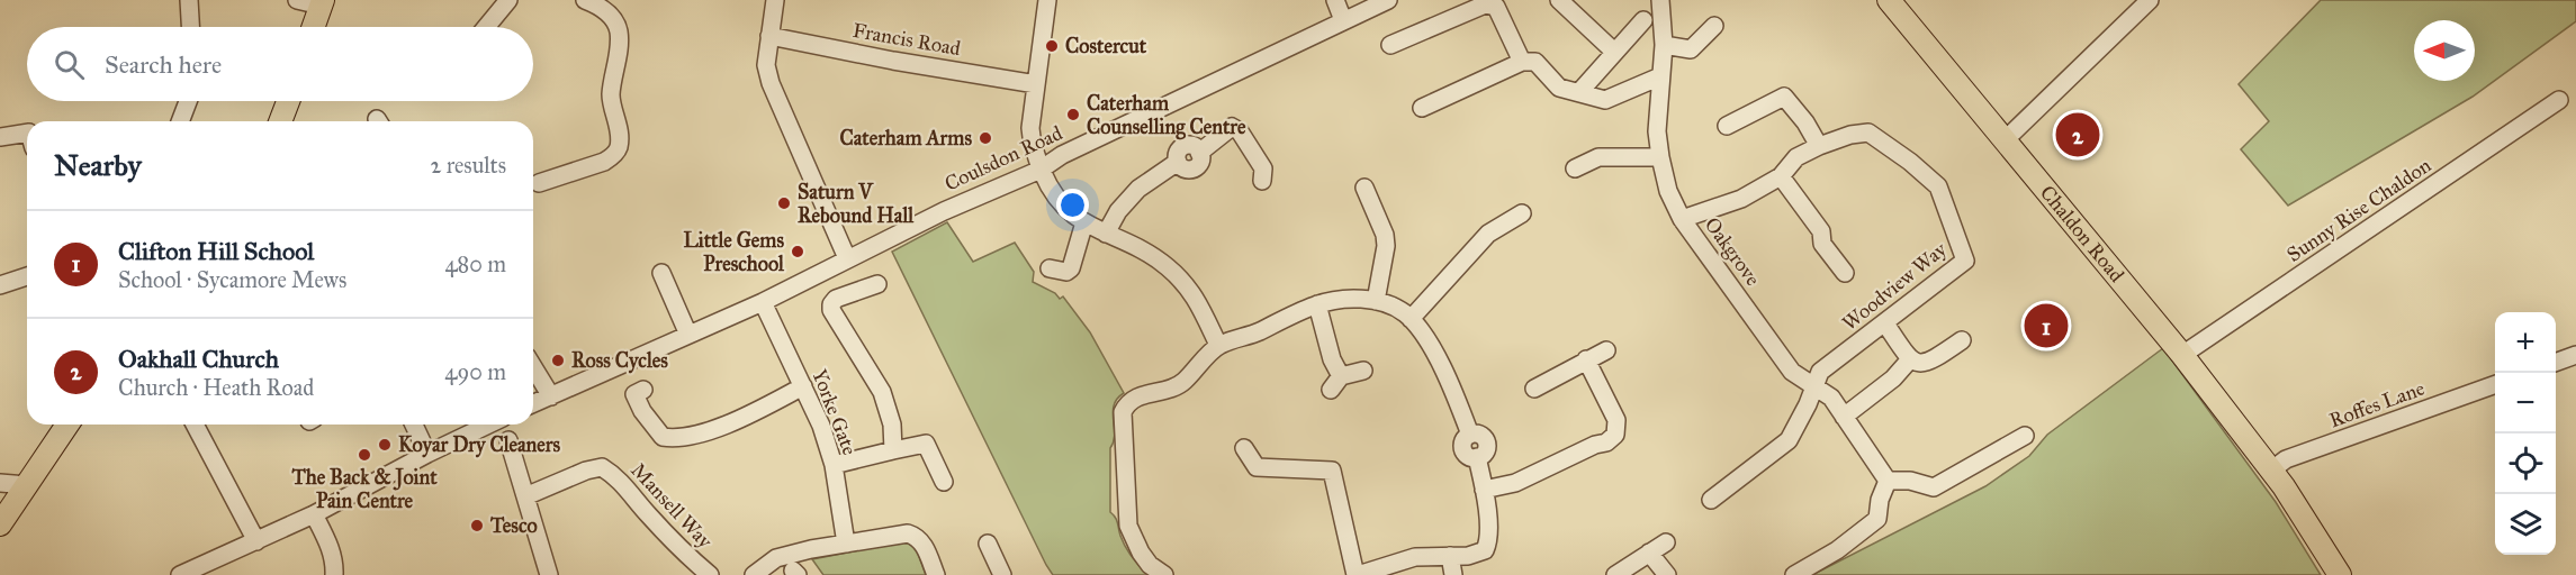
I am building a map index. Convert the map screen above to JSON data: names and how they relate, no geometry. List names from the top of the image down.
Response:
{
  "streets": {
    "main road": ["Chaldon Road"],
    "street": [
      "Francis Road",
      "Coulsdon Road",
      "Sunny Rise Chaldon",
      "Oakgrove",
      "Woodview Way",
      "Roffes Lane",
      "Yorke Gate",
      "Mansell Way"
    ]
  },
  "crossings": [
    ["Coulsdon Road", "Yorke Gate"],
    ["Sunny Rise Chaldon", "Chaldon Road"],
    ["Chaldon Road", "Roffes Lane"],
    ["Oakgrove", "Woodview Way"]
  ],
  "places": [
    "Costercut",
    "Caterham Counselling Centre",
    "Caterham Arms",
    "Saturn V Rebound Hall",
    "Little Gems Preschool",
    "Ross Cycles",
    "Koyar Dry Cleaners",
    "The Back & Joint Pain Centre",
    "Tesco"
  ],
  "north": "left",
  "page": {
    "search": "Search here",
    "pins": ["2", "1"],
    "heading": ["Nearby", "2 results"],
    "list": [
      {
        "mark": "1",
        "name": "Clifton Hill School",
        "note": "School · Sycamore Mews",
        "value": "480 m"
      },
      {
        "mark": "2",
        "name": "Oakhall Church",
        "note": "Church · Heath Road",
        "value": "490 m"
      }
    ],
    "map_buttons": ["+", "−"]
  }
}
